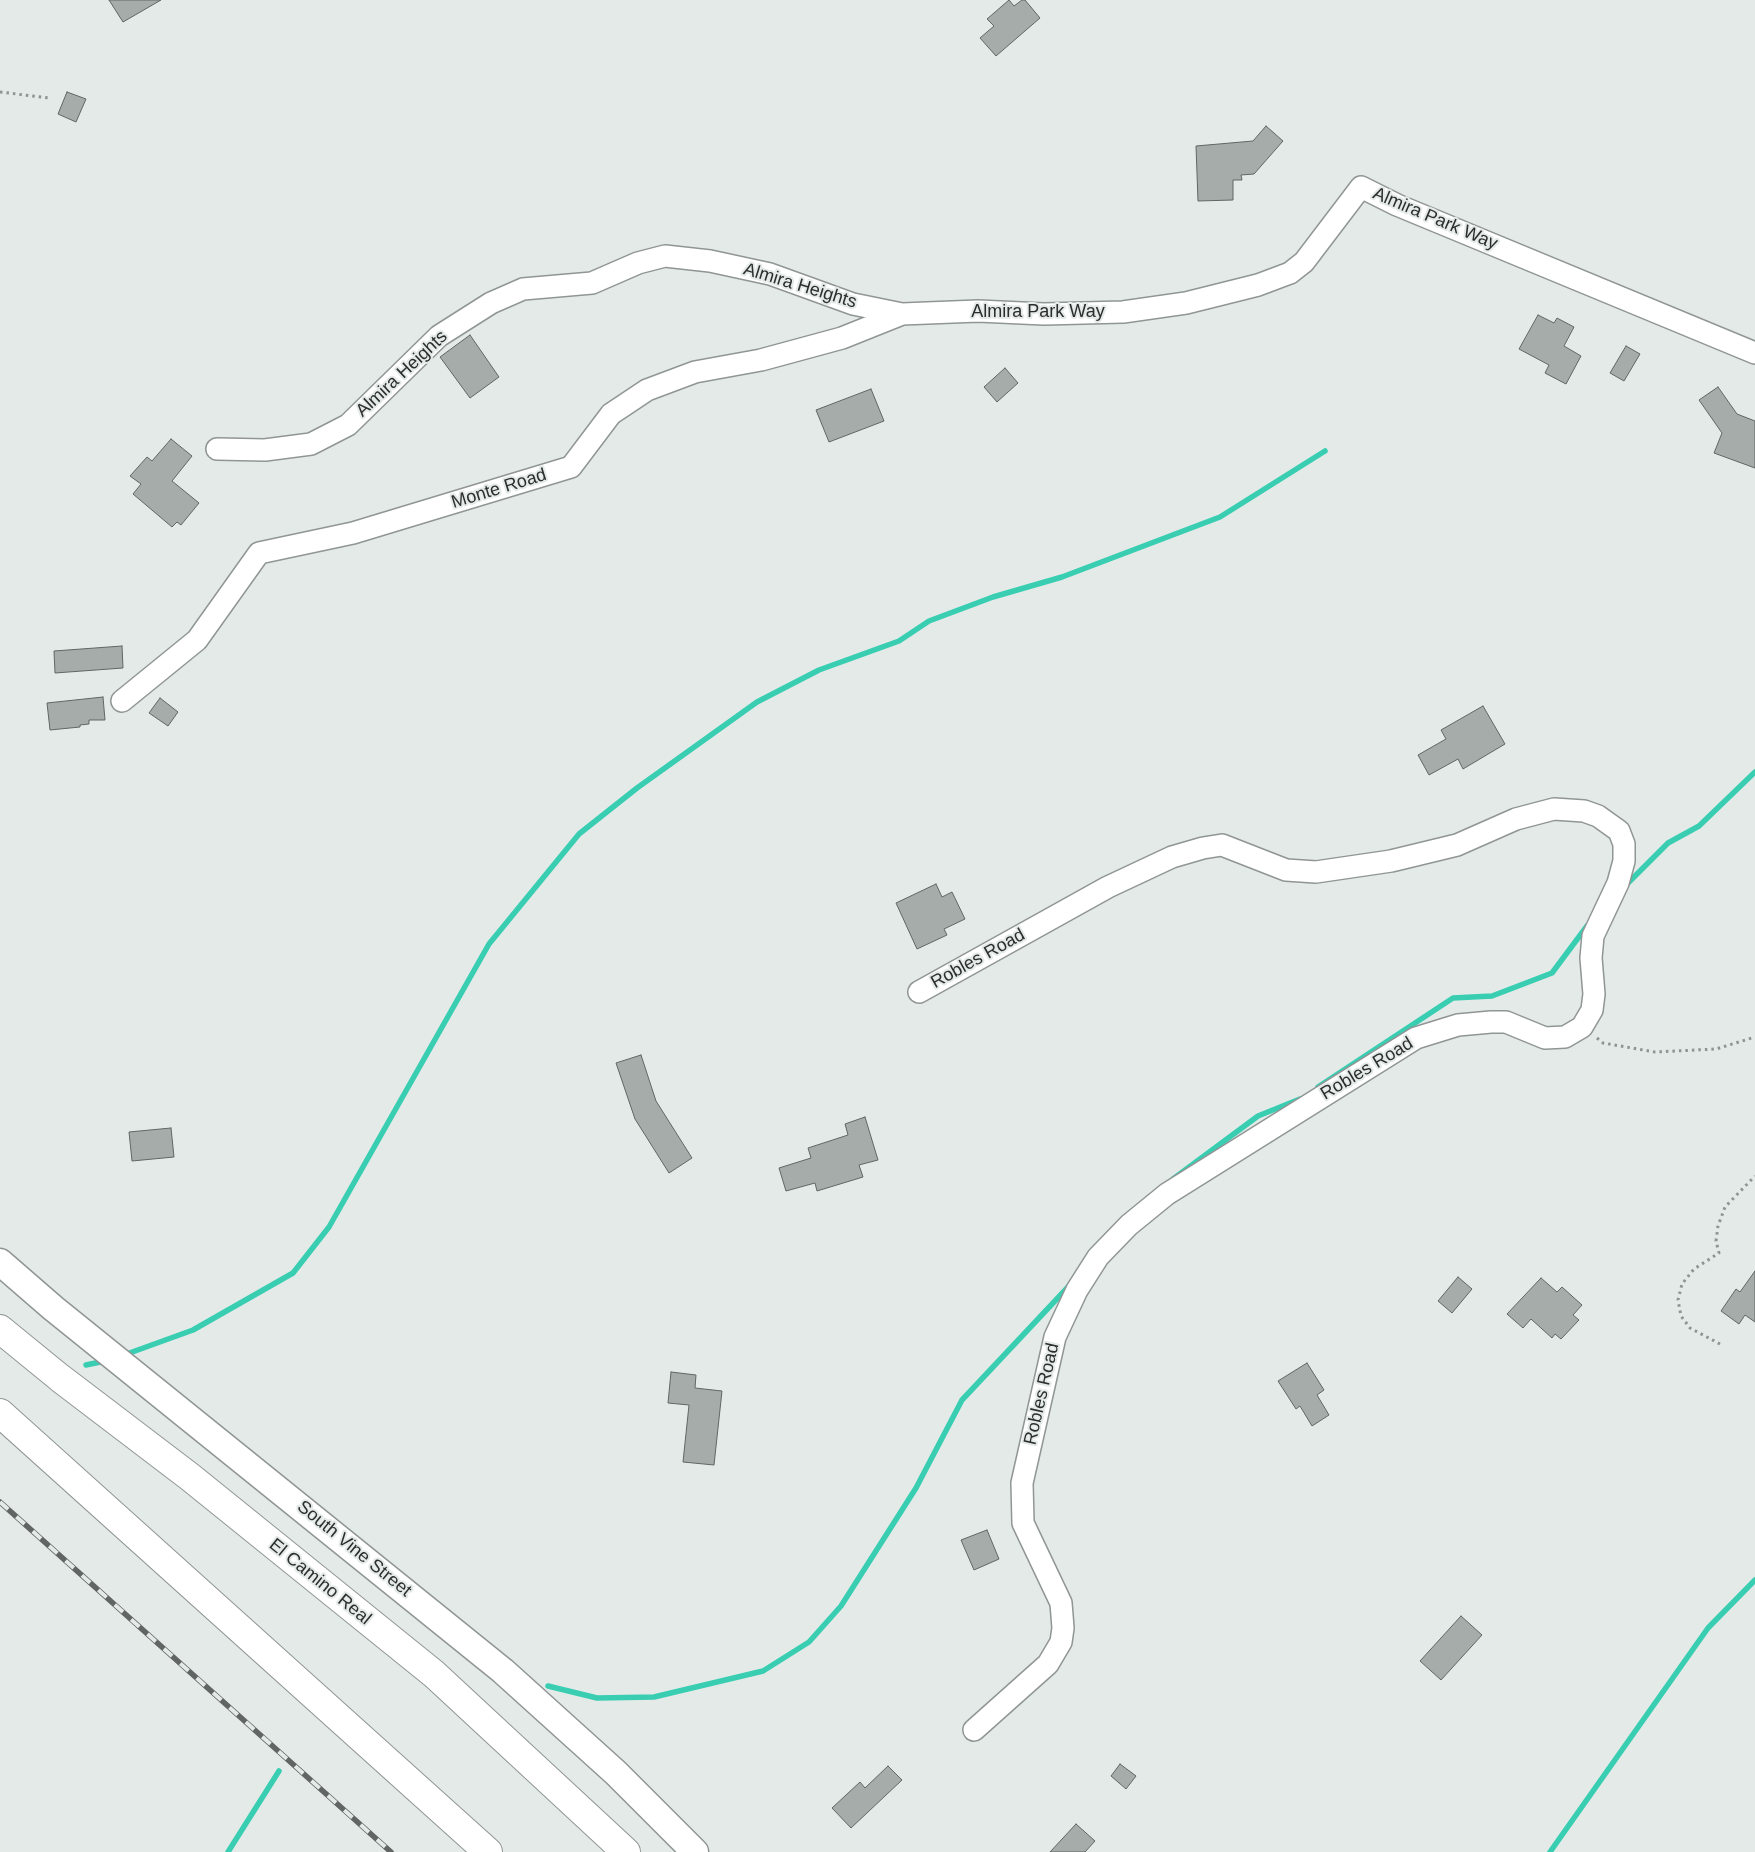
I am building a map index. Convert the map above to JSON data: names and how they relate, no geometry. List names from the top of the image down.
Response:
{
  "streets": {
    "highway": ["El Camino Real"],
    "street": [
      "Almira Park Way",
      "Almira Heights",
      "Monte Road",
      "Robles Road",
      "South Vine Street"
    ]
  },
  "crossings": [
    ["Almira Park Way", "Almira Heights"],
    ["Almira Park Way", "Monte Road"],
    ["Almira Heights", "Monte Road"]
  ]
}
